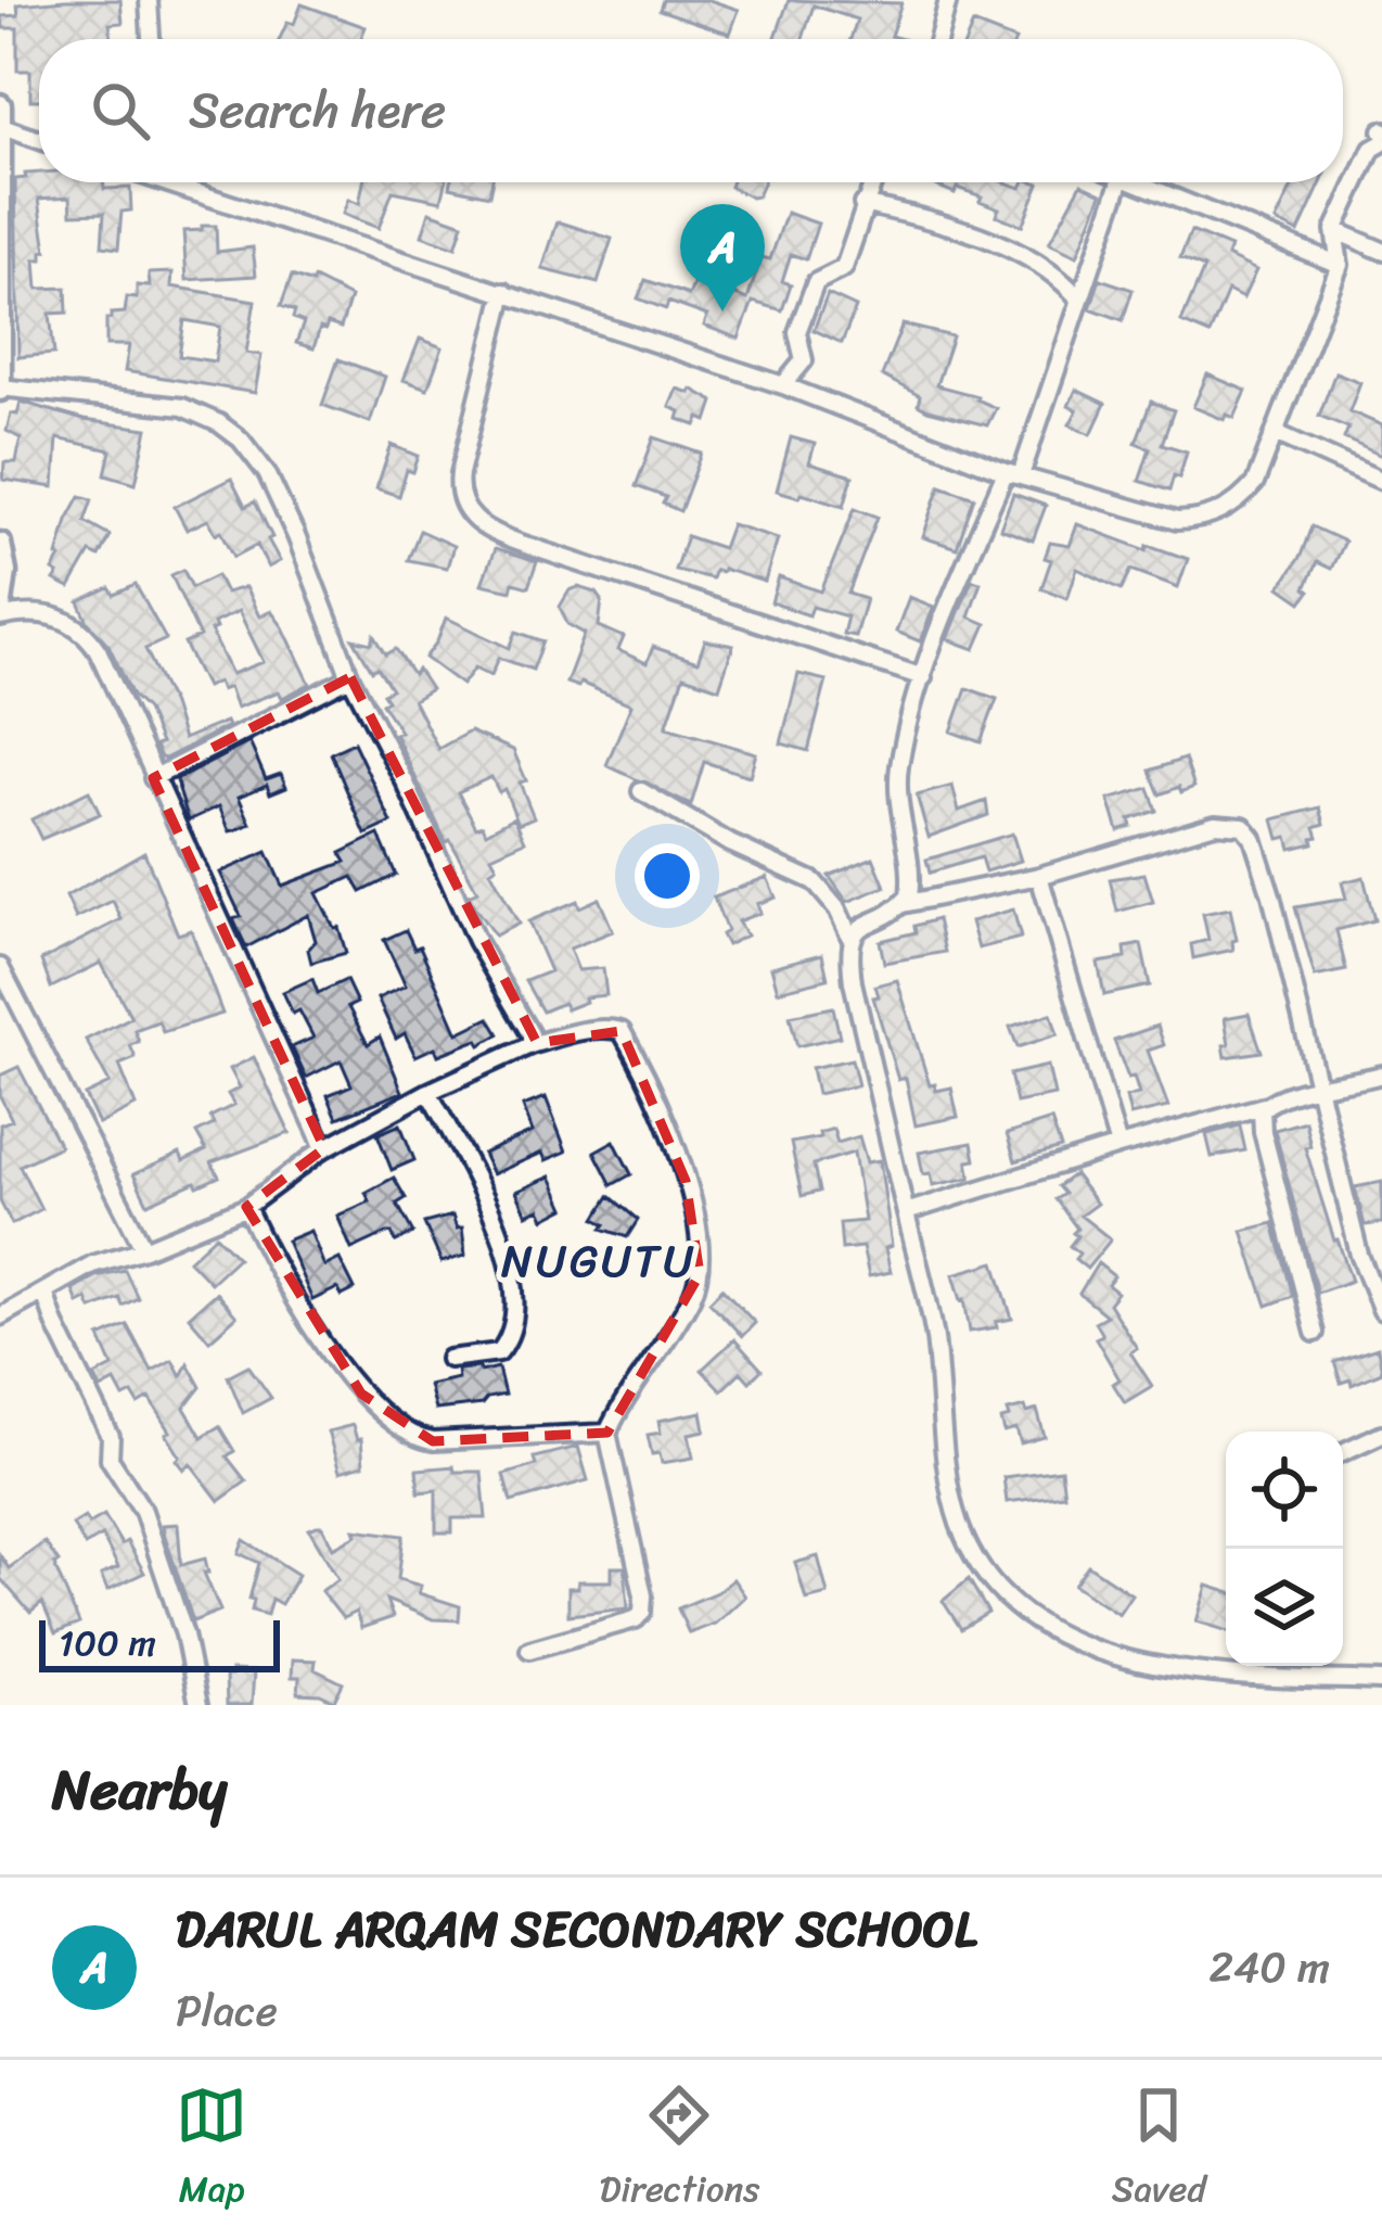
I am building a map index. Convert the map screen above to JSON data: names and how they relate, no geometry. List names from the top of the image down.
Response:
{
  "districts": ["NUGUTU"],
  "scale_bar": "100 m",
  "page": {
    "search": "Search here",
    "pins": "A",
    "scale": "100 m",
    "heading": "Nearby",
    "list": [
      {
        "mark": "A",
        "name": "DARUL ARQAM SECONDARY SCHOOL",
        "note": "Place",
        "value": "240 m"
      }
    ],
    "nav": ["Map", "Directions", "Saved"]
  }
}
